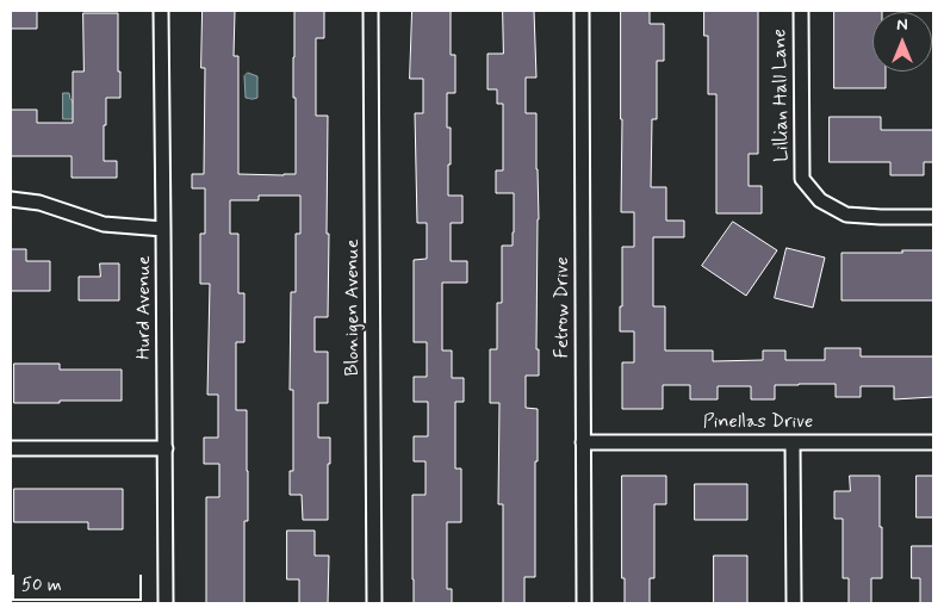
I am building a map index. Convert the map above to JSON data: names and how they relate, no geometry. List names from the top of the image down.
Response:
{
  "streets": {
    "street": [
      "Lillian Hall Lane",
      "Hurd Avenue",
      "Blonigen Avenue",
      "Fetrow Drive",
      "Pinellas Drive"
    ]
  },
  "crossings": [
    ["Fetrow Drive", "Pinellas Drive"]
  ],
  "scale_bar": "50 m",
  "north": "top"
}
